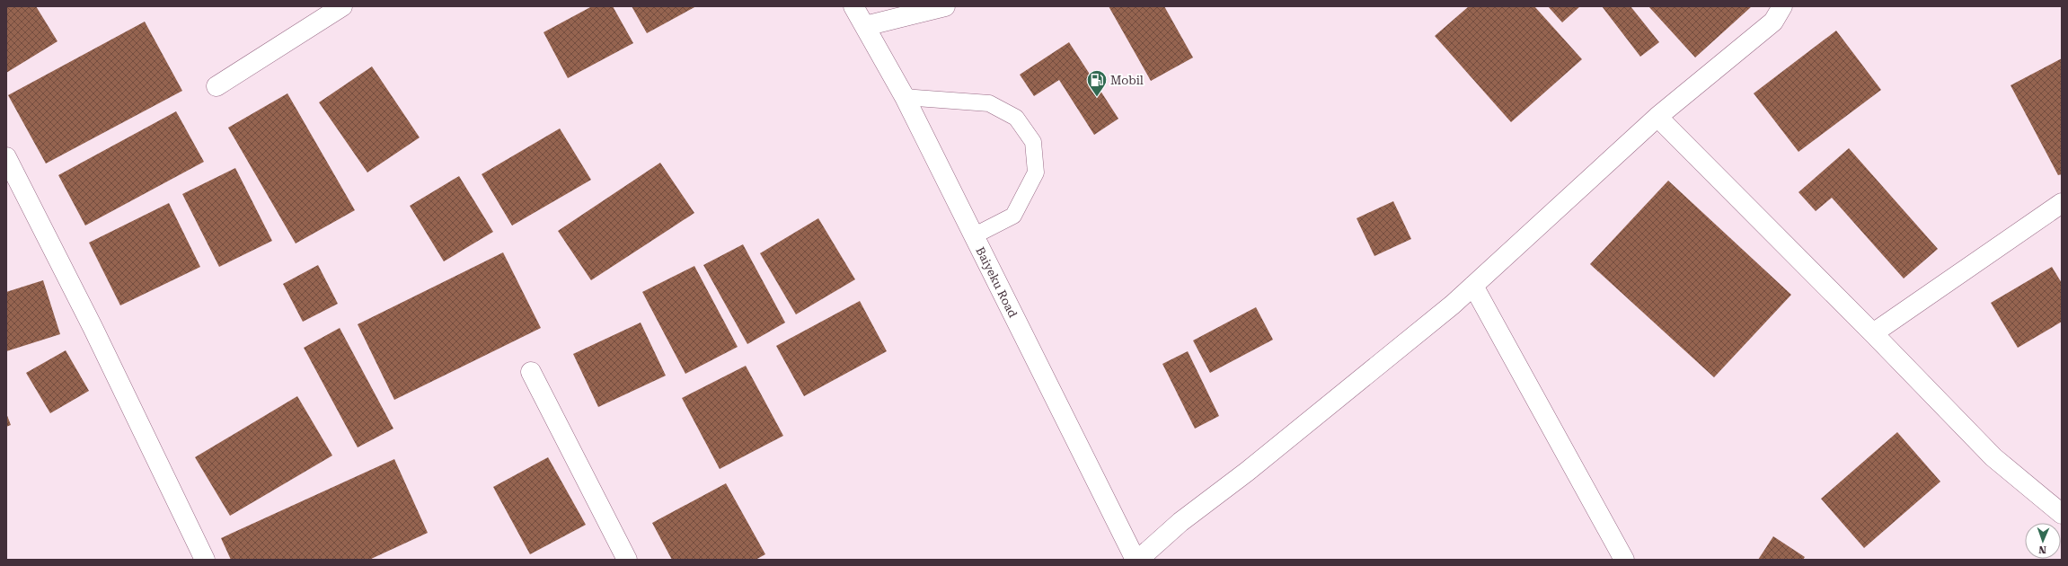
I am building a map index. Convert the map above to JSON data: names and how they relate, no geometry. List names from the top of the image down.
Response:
{
  "streets": {
    "street": ["Baiyeku Road"]
  },
  "places": {
    "fuel station": ["Mobil"]
  },
  "north": "bottom"
}
